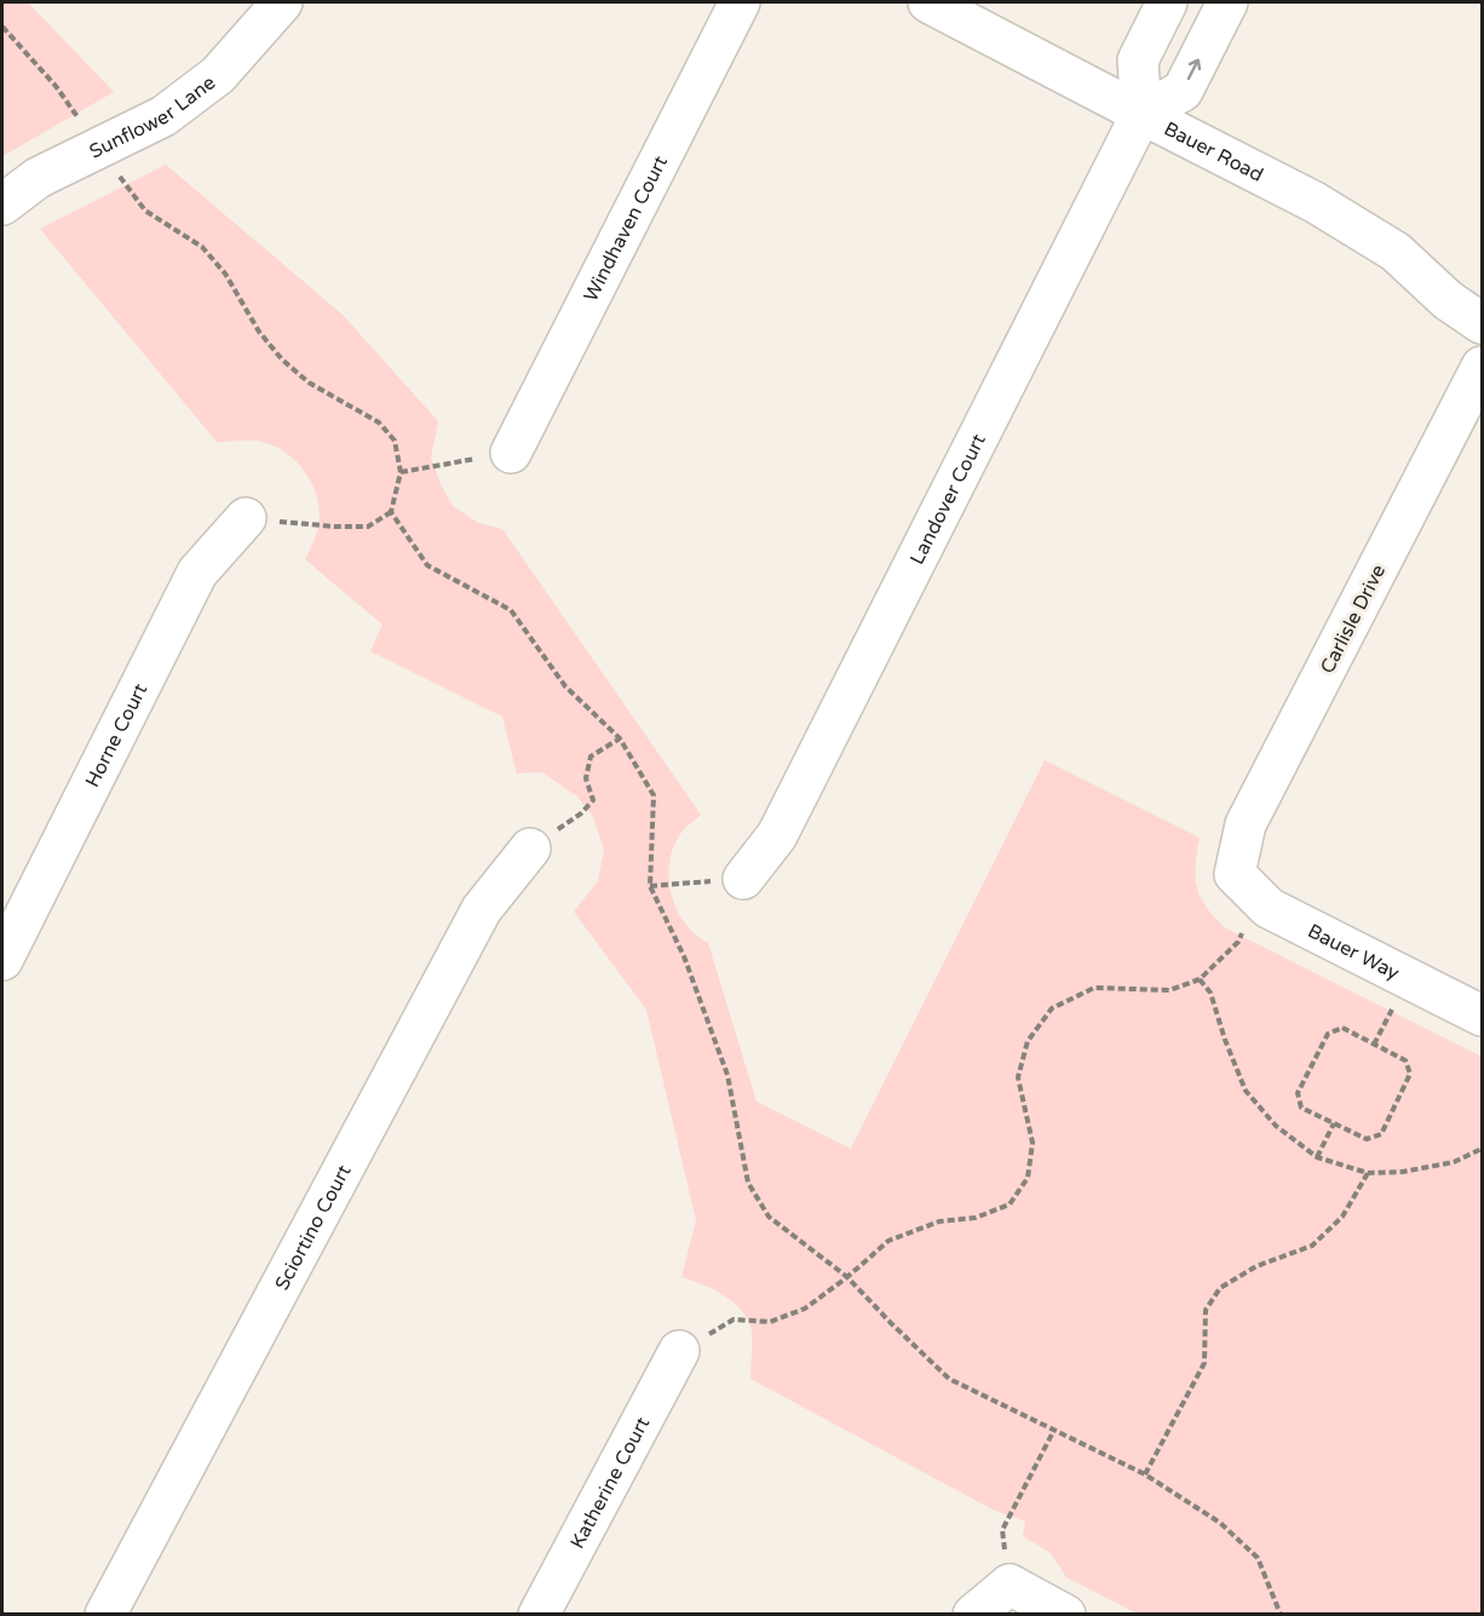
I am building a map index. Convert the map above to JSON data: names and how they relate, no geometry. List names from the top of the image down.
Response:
{
  "streets": {
    "street": [
      "Sunflower Lane",
      "Bauer Road",
      "Windhaven Court",
      "Landover Court",
      "Carlisle Drive",
      "Horne Court",
      "Bauer Way",
      "Sciortino Court",
      "Katherine Court"
    ]
  },
  "crossings": [
    ["Bauer Road", "Landover Court"],
    ["Carlisle Drive", "Bauer Way"]
  ]
}
